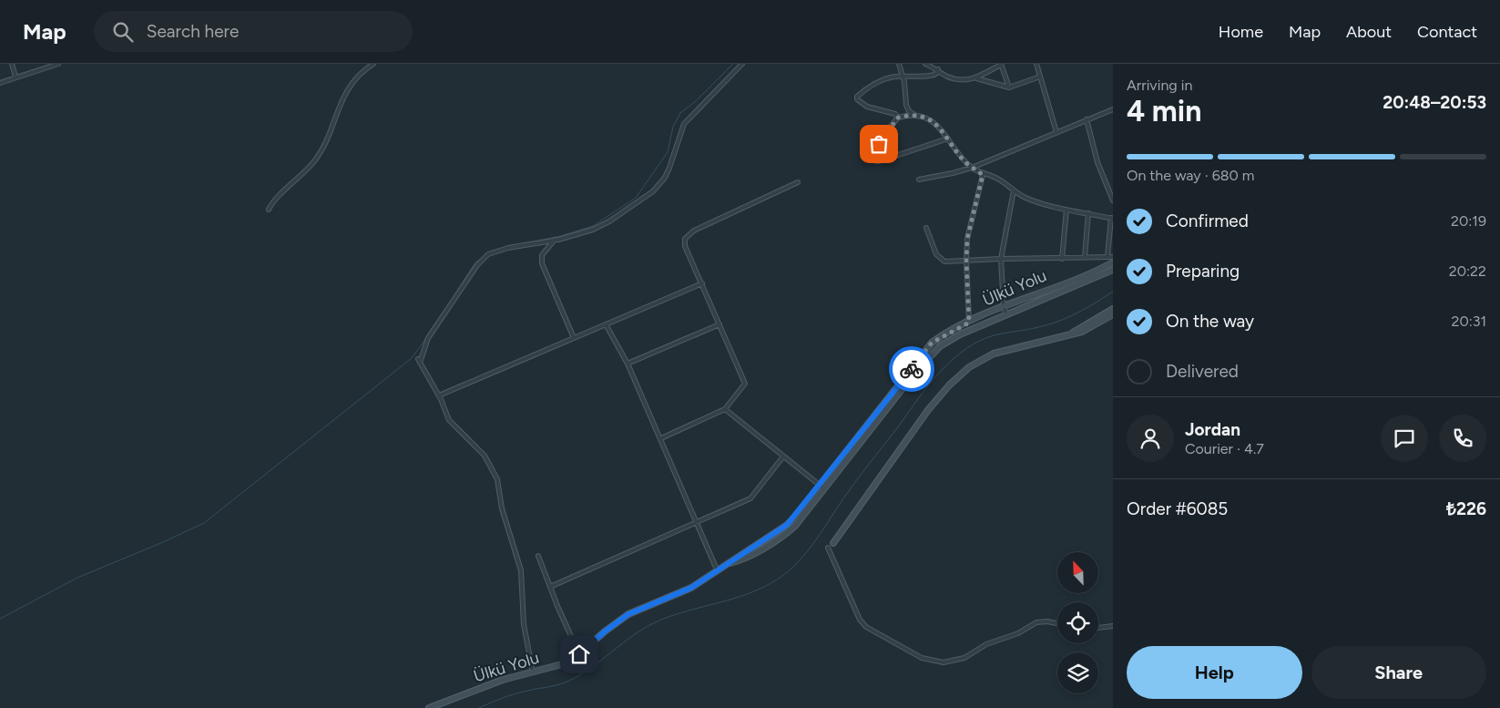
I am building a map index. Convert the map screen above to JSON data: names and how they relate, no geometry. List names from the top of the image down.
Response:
{
  "streets": {
    "main road": ["Ülkü Yolu"]
  },
  "north": "top left",
  "page": {
    "header": "Map",
    "search": "Search here",
    "nav": [
      "Home",
      "Map",
      "About",
      "Contact"
    ],
    "heading": ["4 min", "Arriving in", "20:48–20:53"],
    "panel": [
      "Jordan",
      "Courier · 4.7",
      "Order #6085",
      "₺226"
    ],
    "bar": "On the way · 680 m",
    "list": [
      ["Confirmed", "20:19"],
      ["Preparing", "20:22"],
      ["On the way", "20:31"],
      "Delivered"
    ],
    "buttons": ["Help", "Share"]
  }
}
